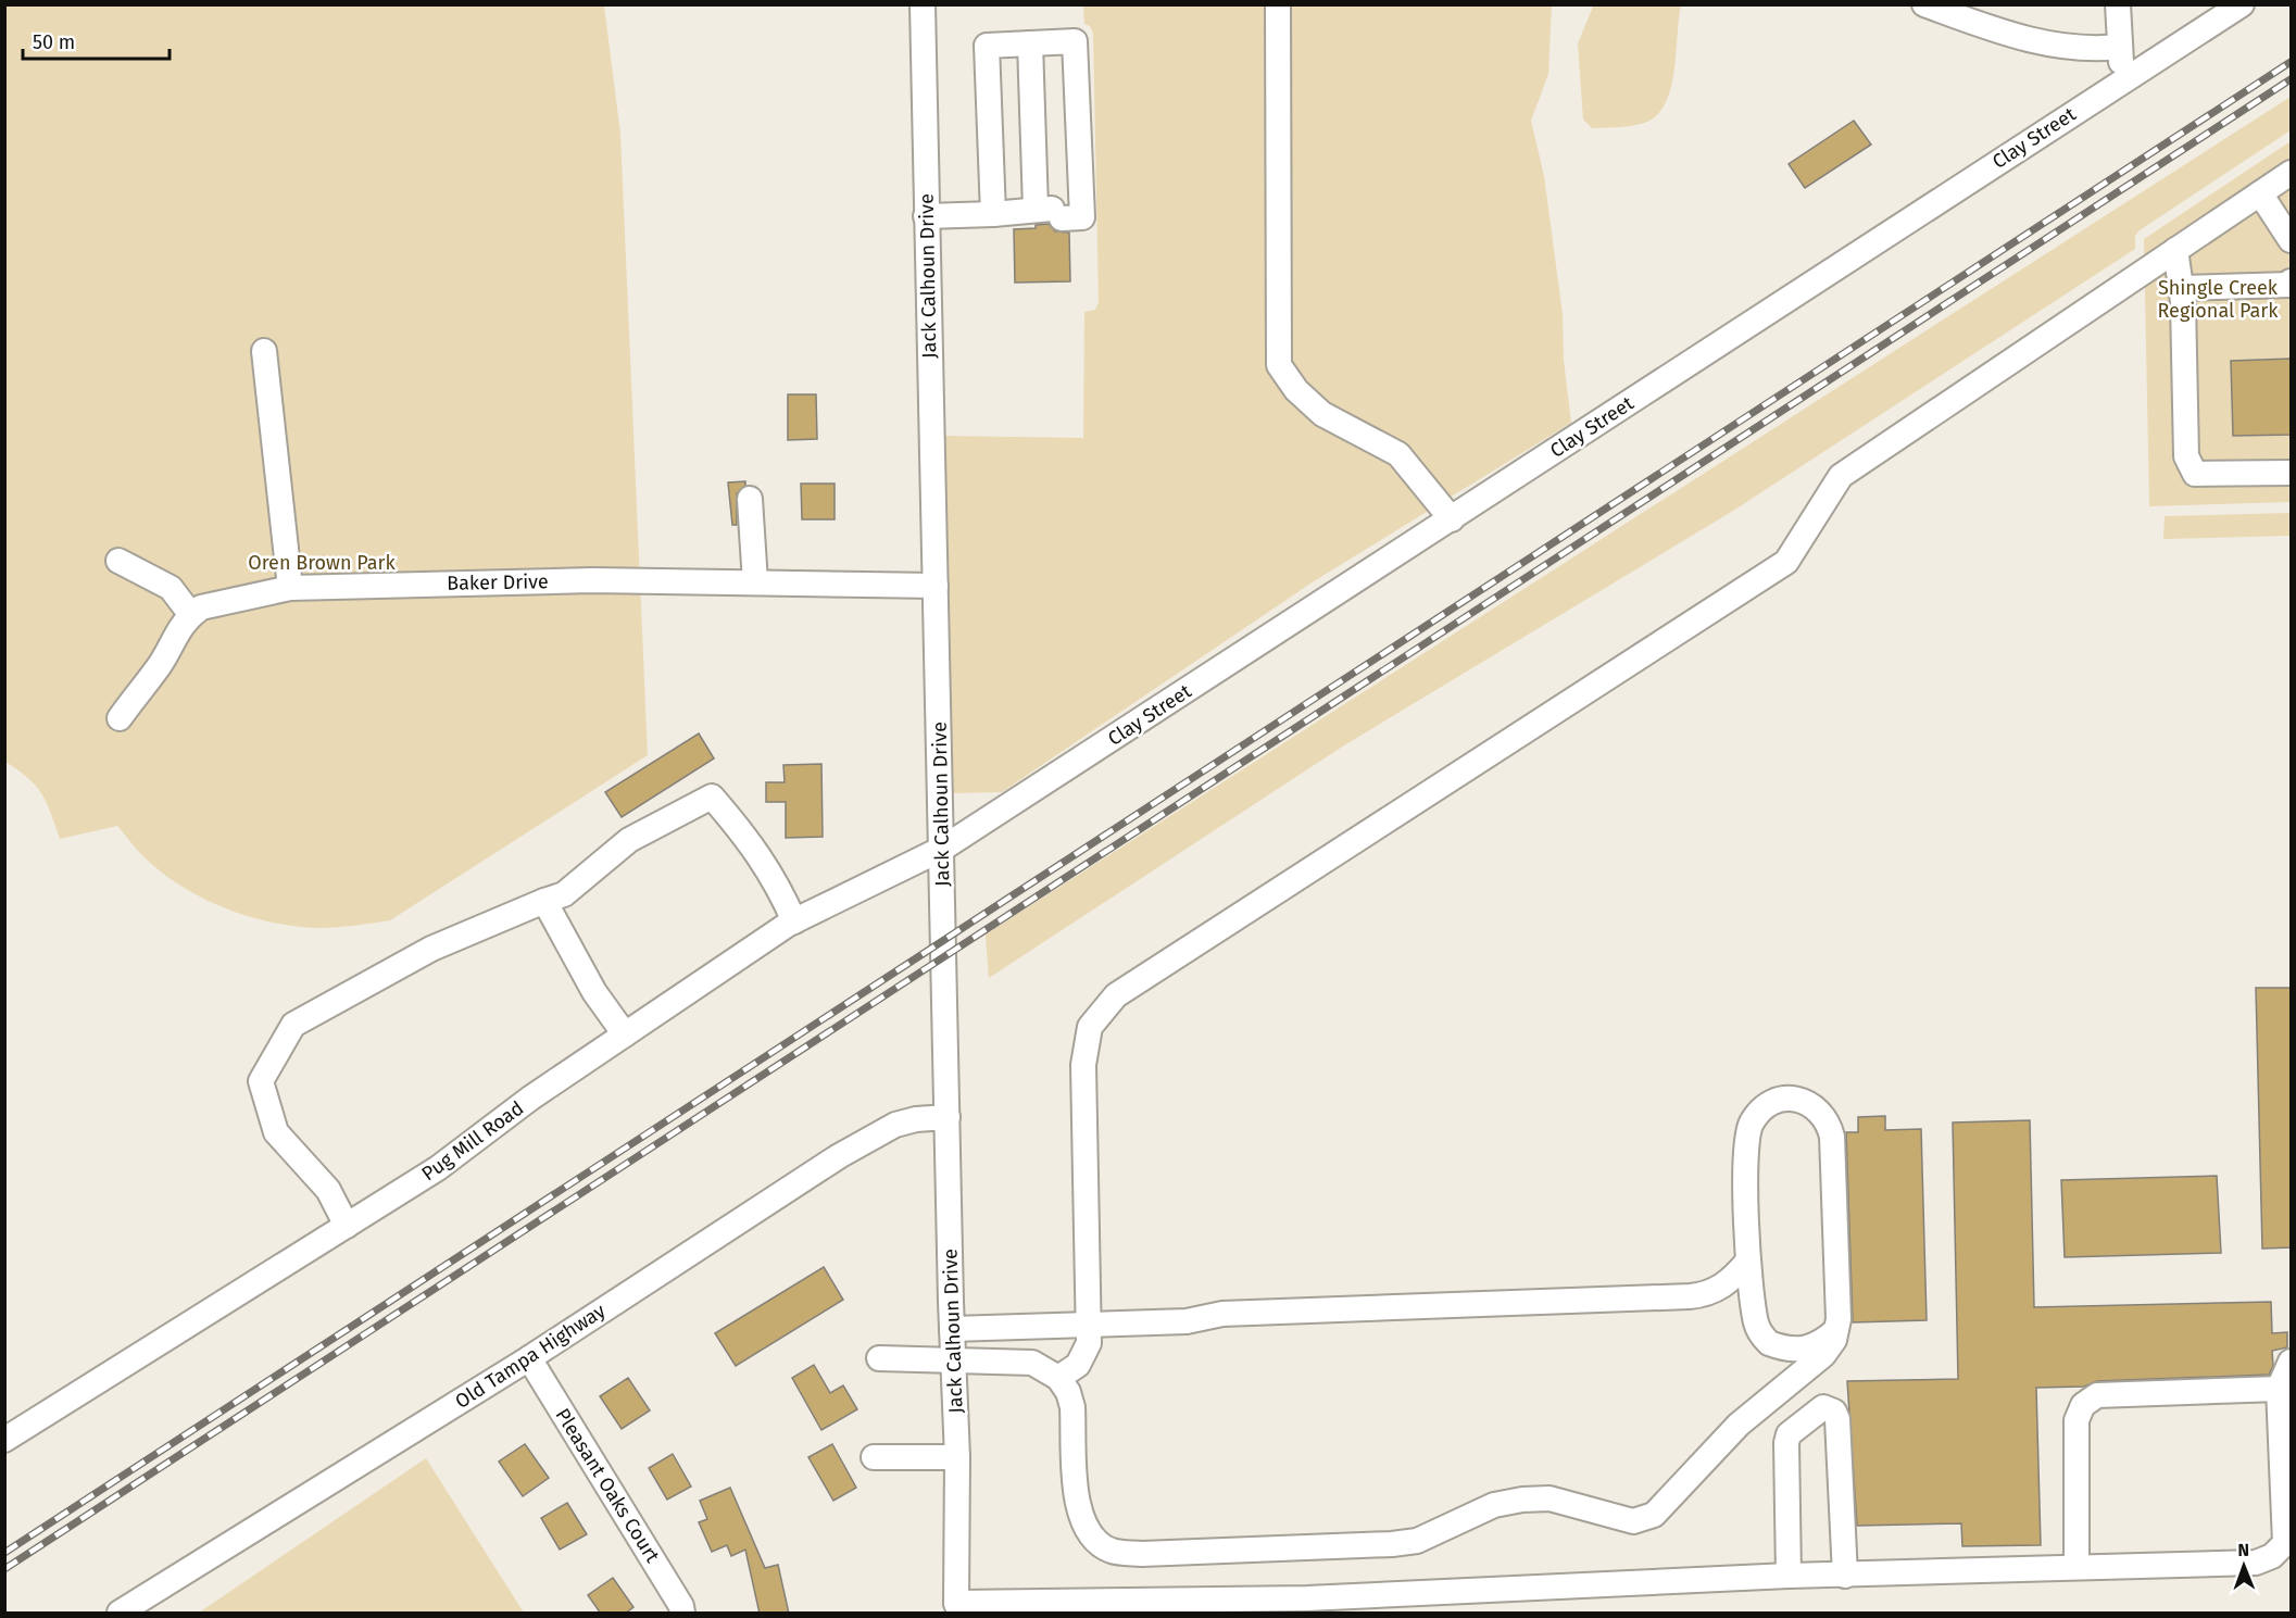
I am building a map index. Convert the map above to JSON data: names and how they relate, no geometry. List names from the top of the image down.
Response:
{
  "streets": {
    "street": [
      "Clay Street",
      "Jack Calhoun Drive",
      "Baker Drive",
      "Pug Mill Road",
      "Old Tampa Highway",
      "Pleasant Oaks Court"
    ]
  },
  "crossings": [
    ["Clay Street", "Jack Calhoun Drive"],
    ["Clay Street", "Pug Mill Road"],
    ["Jack Calhoun Drive", "Baker Drive"],
    ["Jack Calhoun Drive", "Pug Mill Road"],
    ["Jack Calhoun Drive", "Old Tampa Highway"],
    ["Old Tampa Highway", "Pleasant Oaks Court"]
  ],
  "parks": ["Shingle Creek Regional Park", "Oren Brown Park"],
  "scale_bar": "50 m",
  "north": "top"
}
